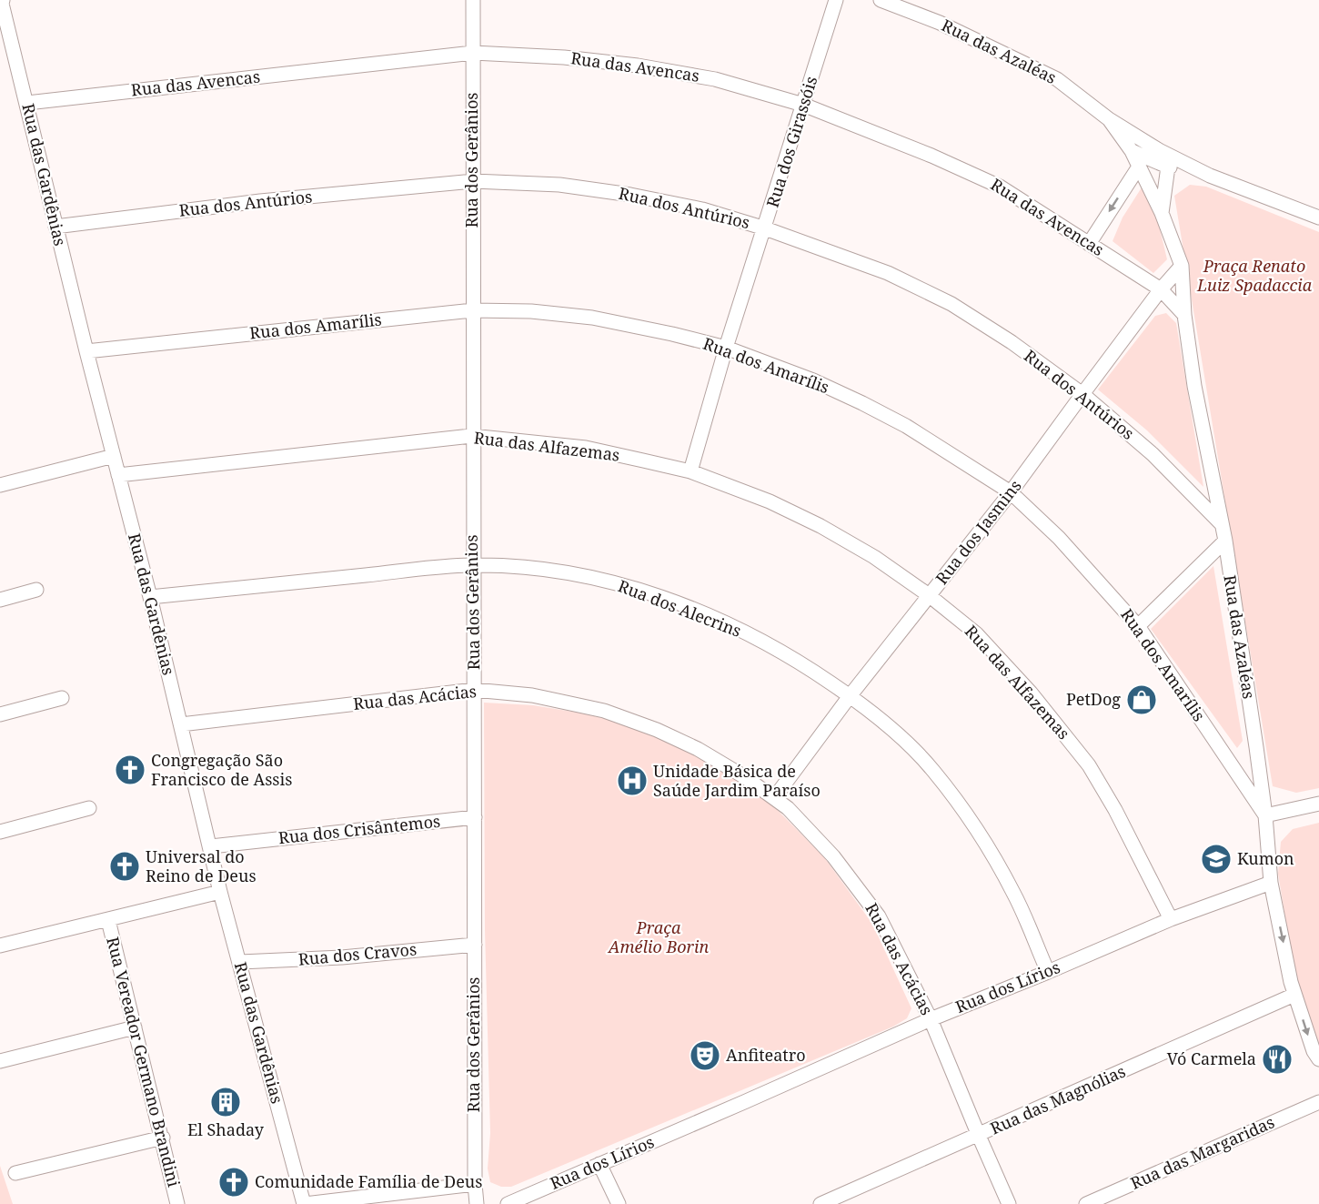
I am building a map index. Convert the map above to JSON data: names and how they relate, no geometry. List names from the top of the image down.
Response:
{
  "streets": {
    "street": [
      "Rua das Azaléas",
      "Rua das Avencas",
      "Rua dos Girassóis",
      "Rua dos Gerânios",
      "Rua das Gardênias",
      "Rua dos Antúrios",
      "Rua dos Amarílis",
      "Rua das Alfazemas",
      "Rua dos Jasmins",
      "Rua dos Alecrins",
      "Rua das Acácias",
      "Rua dos Crisântemos",
      "Rua dos Cravos",
      "Rua dos Lírios",
      "Rua Vereador Germano Brandini",
      "Rua das Magnólias",
      "Rua das Margaridas"
    ]
  },
  "crossings": [
    ["Rua das Azaléas", "Rua das Avencas"],
    ["Rua das Azaléas", "Rua dos Antúrios"],
    ["Rua das Azaléas", "Rua dos Amarílis"],
    ["Rua das Azaléas", "Rua dos Jasmins"],
    ["Rua das Azaléas", "Rua dos Lírios"],
    ["Rua das Azaléas", "Rua das Magnólias"],
    ["Rua das Avencas", "Rua dos Girassóis"],
    ["Rua das Avencas", "Rua dos Gerânios"],
    ["Rua das Avencas", "Rua das Gardênias"],
    ["Rua das Avencas", "Rua dos Jasmins"],
    ["Rua dos Girassóis", "Rua dos Antúrios"],
    ["Rua dos Girassóis", "Rua dos Amarílis"],
    ["Rua dos Girassóis", "Rua das Alfazemas"],
    ["Rua dos Gerânios", "Rua dos Antúrios"],
    ["Rua dos Gerânios", "Rua dos Amarílis"],
    ["Rua dos Gerânios", "Rua das Alfazemas"],
    ["Rua dos Gerânios", "Rua dos Alecrins"],
    ["Rua dos Gerânios", "Rua das Acácias"],
    ["Rua dos Gerânios", "Rua dos Crisântemos"],
    ["Rua dos Gerânios", "Rua dos Cravos"],
    ["Rua das Gardênias", "Rua dos Antúrios"],
    ["Rua das Gardênias", "Rua dos Amarílis"],
    ["Rua das Gardênias", "Rua das Alfazemas"],
    ["Rua das Gardênias", "Rua dos Alecrins"],
    ["Rua das Gardênias", "Rua das Acácias"],
    ["Rua das Gardênias", "Rua dos Crisântemos"],
    ["Rua das Gardênias", "Rua dos Cravos"],
    ["Rua dos Antúrios", "Rua dos Jasmins"],
    ["Rua dos Amarílis", "Rua dos Jasmins"],
    ["Rua das Alfazemas", "Rua dos Jasmins"],
    ["Rua das Alfazemas", "Rua dos Lírios"],
    ["Rua dos Jasmins", "Rua dos Alecrins"],
    ["Rua dos Jasmins", "Rua das Acácias"],
    ["Rua dos Alecrins", "Rua dos Lírios"],
    ["Rua das Acácias", "Rua dos Lírios"],
    ["Rua das Acácias", "Rua das Magnólias"]
  ],
  "parks": ["Praça Renato Luiz Spadaccia", "Praça Amélio Borin"],
  "places": {
    "shop": ["PetDog"],
    "church": ["Congregação São Francisco de Assis", "Universal do Reino de Deus", "Comunidade Família de Deus"],
    "hospital": ["Unidade Básica de Saúde Jardim Paraíso"],
    "school or university": ["Kumon"],
    "theatre": ["Anfiteatro"],
    "restaurant": ["Vó Carmela"],
    "building": ["El Shaday"]
  }
}
